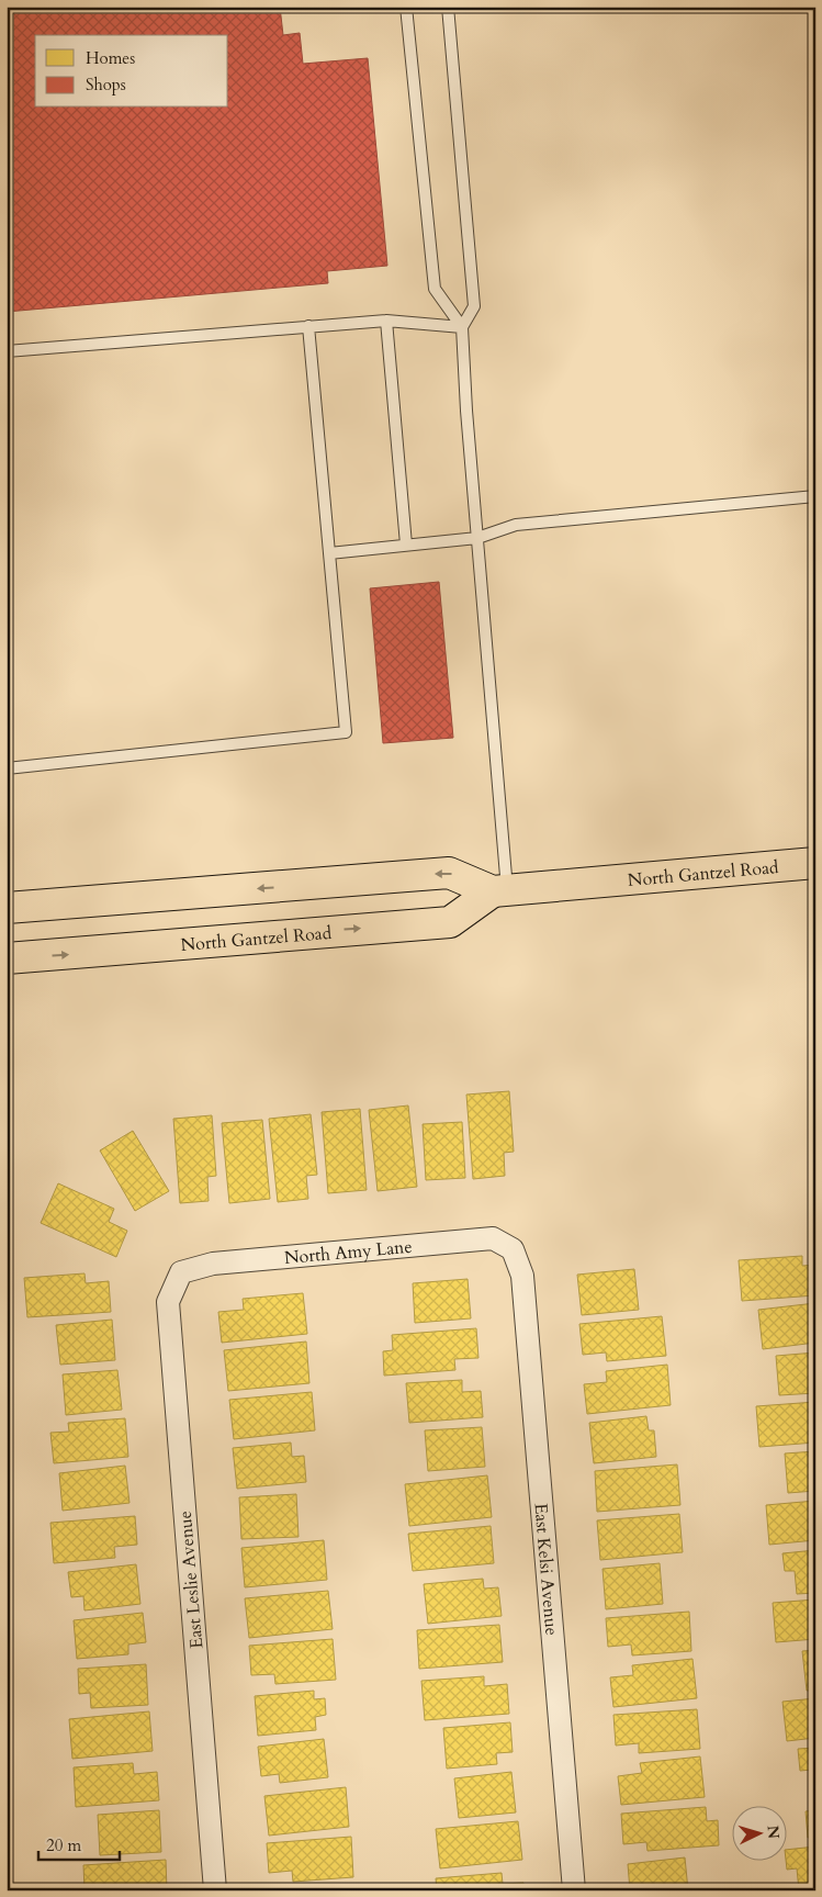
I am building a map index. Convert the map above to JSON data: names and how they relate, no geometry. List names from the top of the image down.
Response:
{
  "streets": {
    "main road": ["North Gantzel Road"],
    "street": ["North Amy Lane", "East Kelsi Avenue", "East Leslie Avenue"]
  },
  "crossings": [
    ["North Amy Lane", "East Kelsi Avenue"],
    ["North Amy Lane", "East Leslie Avenue"]
  ],
  "legend": ["Homes", "Shops"],
  "scale_bar": "20 m",
  "north": "right"
}
